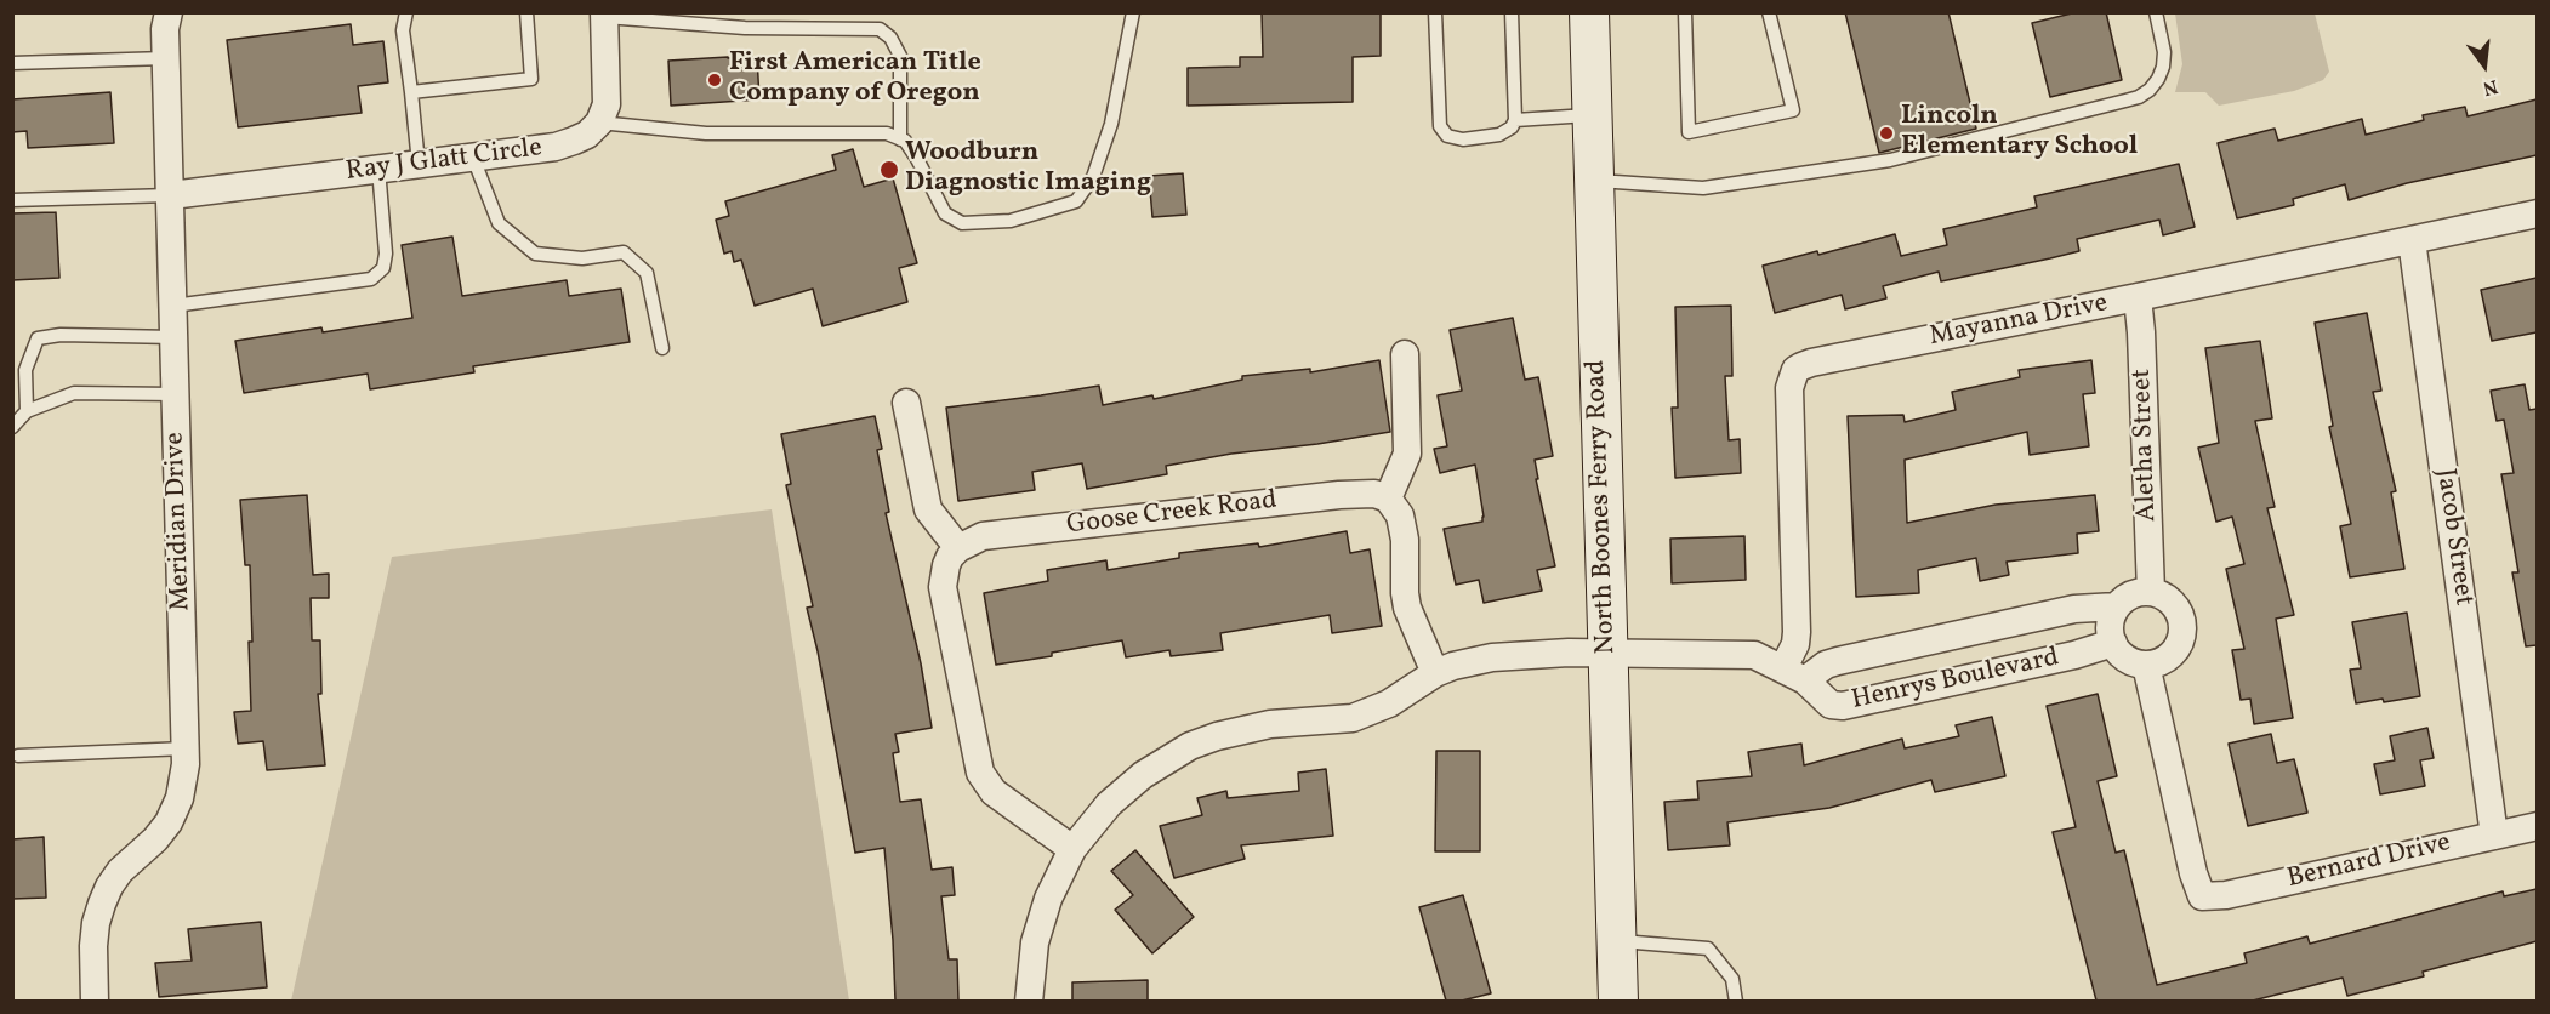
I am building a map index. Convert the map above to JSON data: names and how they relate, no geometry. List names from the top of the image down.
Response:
{
  "streets": {
    "main road": ["North Boones Ferry Road"],
    "street": [
      "Ray J Glatt Circle",
      "Mayanna Drive",
      "Aletha Street",
      "Goose Creek Road",
      "Meridian Drive",
      "Jacob Street",
      "Henrys Boulevard",
      "Bernard Drive"
    ]
  },
  "crossings": [
    ["Ray J Glatt Circle", "Meridian Drive"],
    ["Mayanna Drive", "Aletha Street"],
    ["Mayanna Drive", "Jacob Street"],
    ["Mayanna Drive", "Henrys Boulevard"],
    ["Aletha Street", "Henrys Boulevard"],
    ["Aletha Street", "Bernard Drive"],
    ["North Boones Ferry Road", "Henrys Boulevard"],
    ["Jacob Street", "Bernard Drive"],
    ["Henrys Boulevard", "Bernard Drive"]
  ],
  "places": ["First American Title Company of Oregon", "Lincoln Elementary School", "Woodburn Diagnostic Imaging"],
  "north": "bottom"
}
